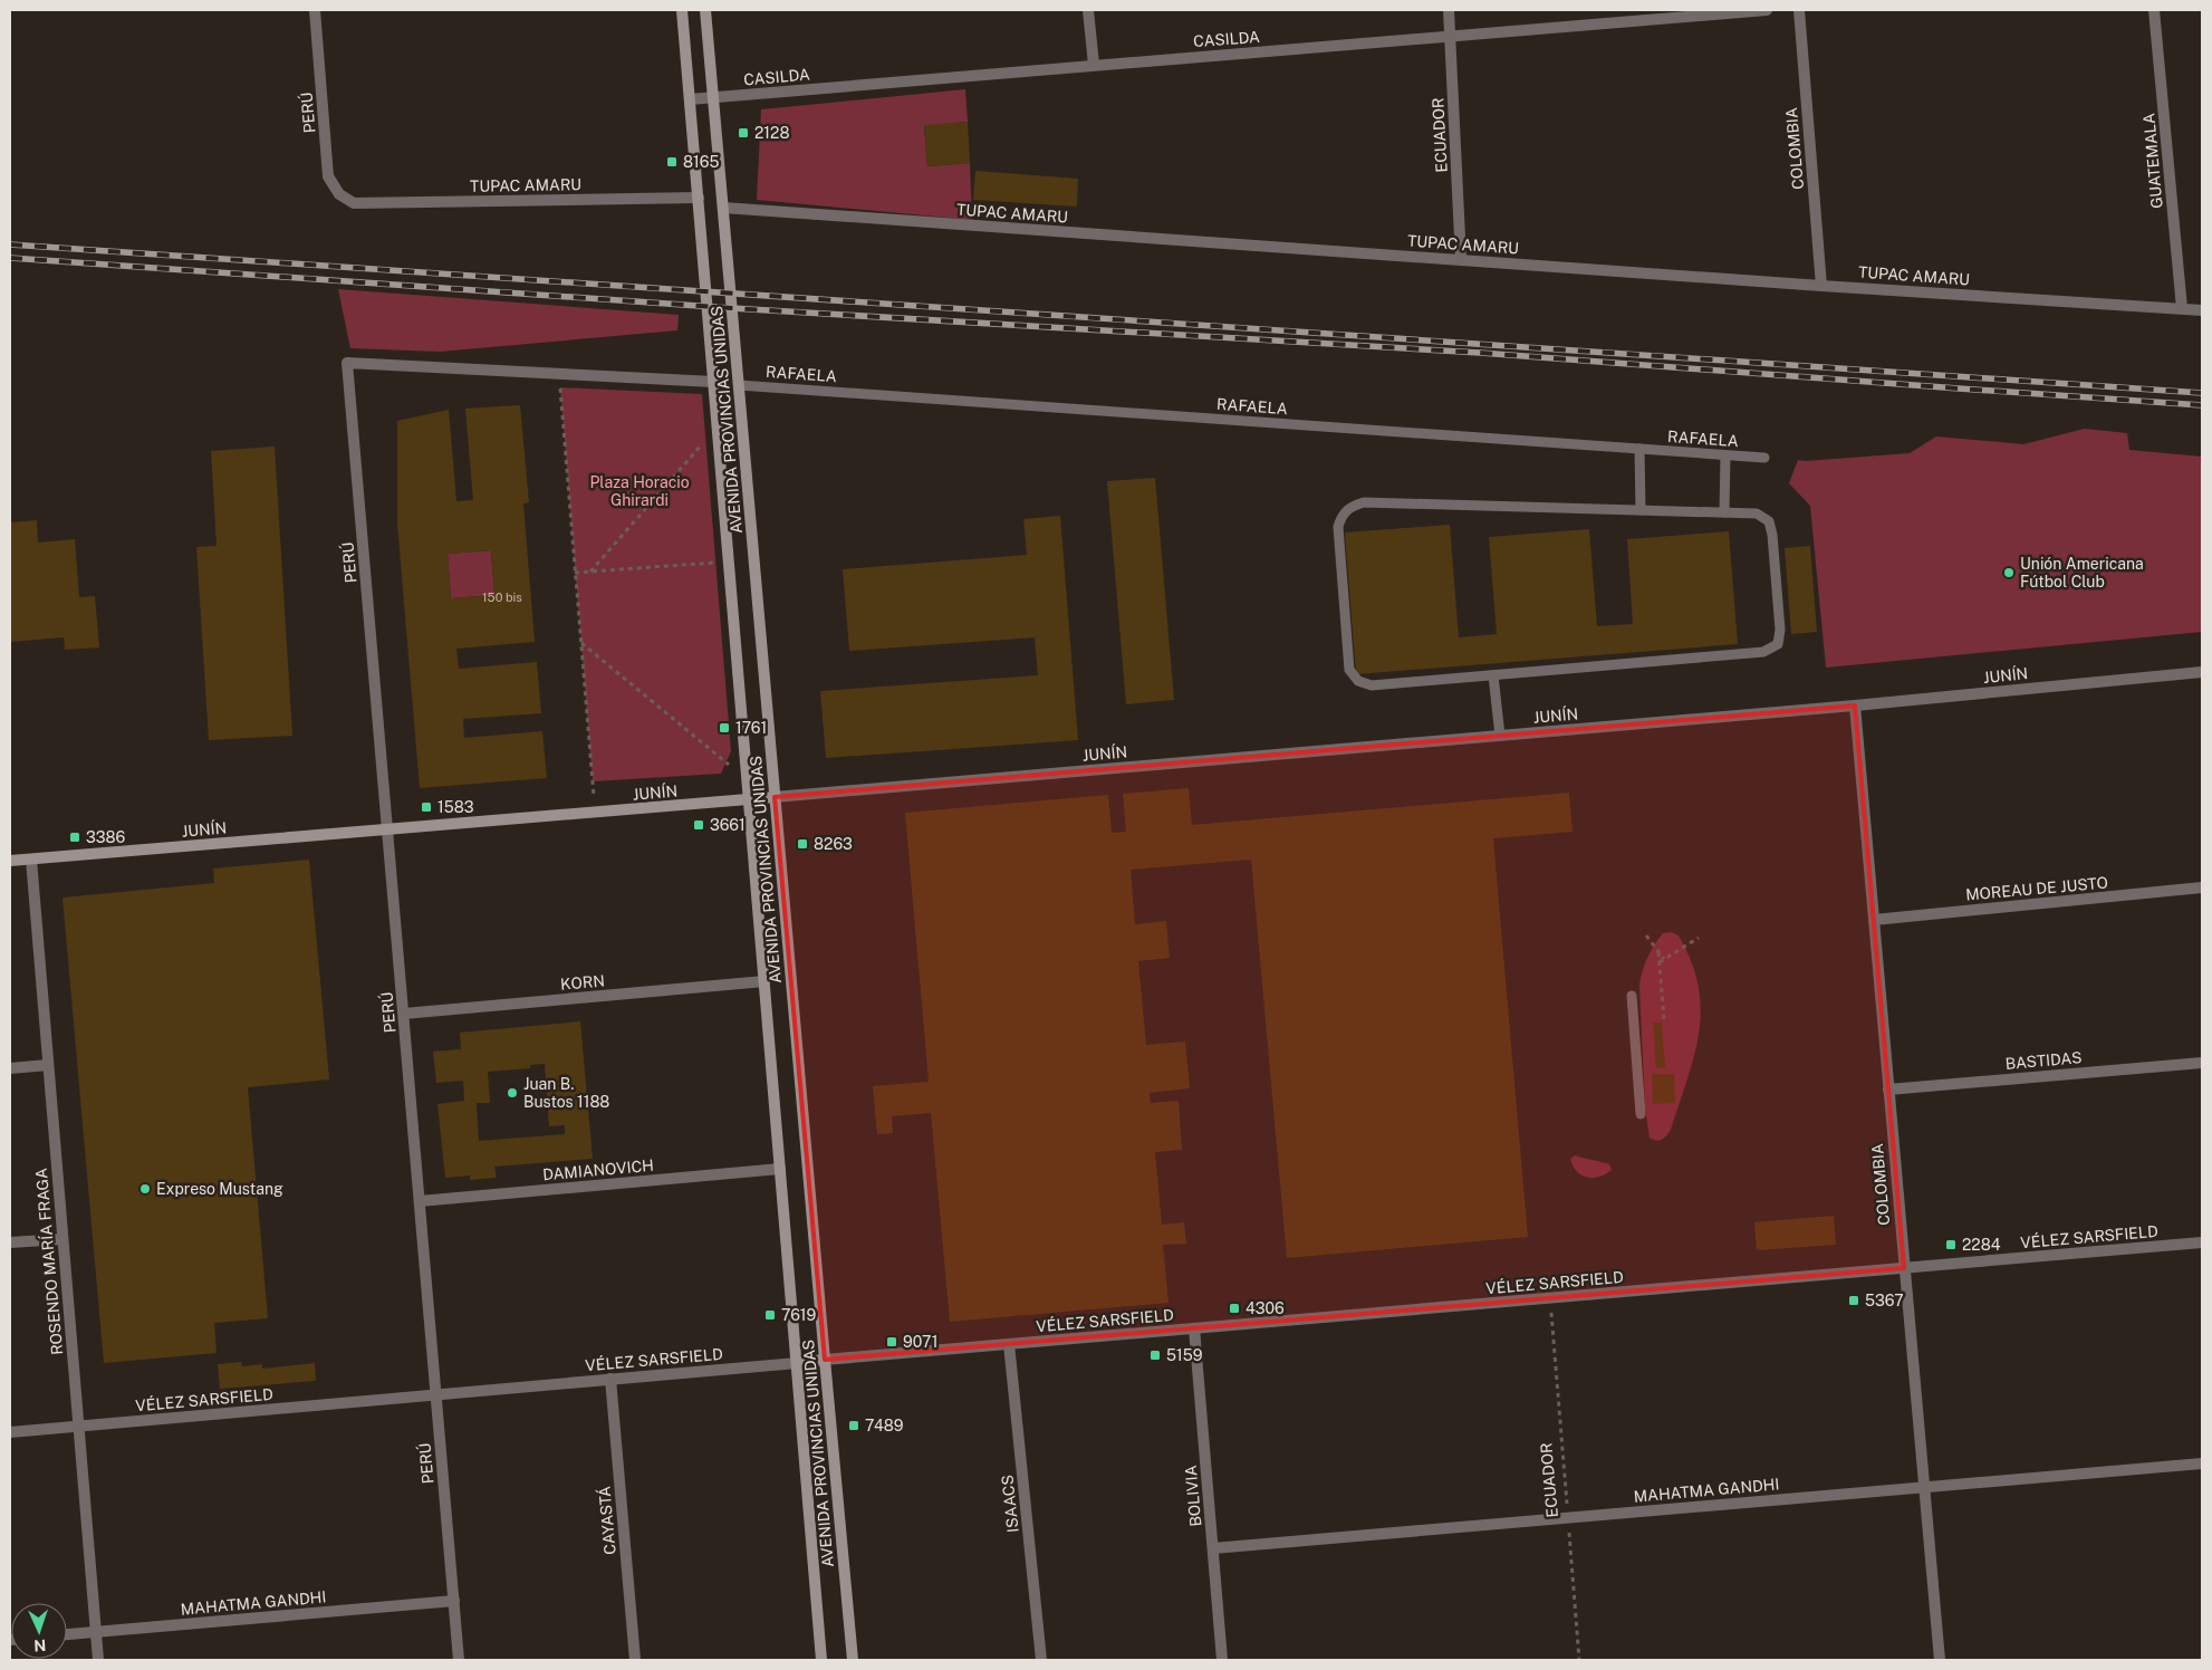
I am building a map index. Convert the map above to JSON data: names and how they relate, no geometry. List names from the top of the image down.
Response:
{
  "streets": {
    "main road": ["AVENIDA PROVINCIAS UNIDAS", "JUNÍN", "VÉLEZ SARSFIELD"],
    "street": [
      "CASILDA",
      "PERÚ",
      "ECUADOR",
      "COLOMBIA",
      "GUATEMALA",
      "TUPAC AMARU",
      "MOREAU DE JUSTO",
      "KORN",
      "BASTIDAS",
      "DAMIANOVICH",
      "ROSENDO MARÍA FRAGA",
      "MAHATMA GANDHI",
      "BOLIVIA",
      "ISAACS",
      "CAYASTÁ"
    ],
    "lane": ["RAFAELA"]
  },
  "crossings": [
    ["CASILDA", "ECUADOR"],
    ["CASILDA", "AVENIDA PROVINCIAS UNIDAS"],
    ["PERÚ", "TUPAC AMARU"],
    ["PERÚ", "JUNÍN"],
    ["PERÚ", "KORN"],
    ["PERÚ", "DAMIANOVICH"],
    ["PERÚ", "VÉLEZ SARSFIELD"],
    ["PERÚ", "MAHATMA GANDHI"],
    ["ECUADOR", "TUPAC AMARU"],
    ["ECUADOR", "VÉLEZ SARSFIELD"],
    ["ECUADOR", "MAHATMA GANDHI"],
    ["COLOMBIA", "TUPAC AMARU"],
    ["COLOMBIA", "JUNÍN"],
    ["COLOMBIA", "MOREAU DE JUSTO"],
    ["COLOMBIA", "BASTIDAS"],
    ["COLOMBIA", "VÉLEZ SARSFIELD"],
    ["COLOMBIA", "MAHATMA GANDHI"],
    ["GUATEMALA", "TUPAC AMARU"],
    ["TUPAC AMARU", "AVENIDA PROVINCIAS UNIDAS"],
    ["RAFAELA", "AVENIDA PROVINCIAS UNIDAS"],
    ["AVENIDA PROVINCIAS UNIDAS", "JUNÍN"],
    ["AVENIDA PROVINCIAS UNIDAS", "KORN"],
    ["AVENIDA PROVINCIAS UNIDAS", "DAMIANOVICH"],
    ["AVENIDA PROVINCIAS UNIDAS", "VÉLEZ SARSFIELD"],
    ["JUNÍN", "ROSENDO MARÍA FRAGA"],
    ["VÉLEZ SARSFIELD", "ROSENDO MARÍA FRAGA"],
    ["VÉLEZ SARSFIELD", "BOLIVIA"],
    ["VÉLEZ SARSFIELD", "ISAACS"],
    ["VÉLEZ SARSFIELD", "CAYASTÁ"],
    ["ROSENDO MARÍA FRAGA", "MAHATMA GANDHI"],
    ["MAHATMA GANDHI", "BOLIVIA"]
  ],
  "parks": ["Plaza Horacio Ghirardi"],
  "places": {
    "transit": [
      "2128",
      "8165",
      "1761",
      "1583",
      "3661",
      "3386",
      "8263",
      "2284",
      "5367",
      "4306",
      "7619",
      "9071",
      "5159",
      "7489"
    ],
    "other": ["Unión Americana Fútbol Club", "Juan B. Bustos 1188", "Expreso Mustang"]
  },
  "house_numbers": ["150 bis"],
  "north": "bottom"
}
